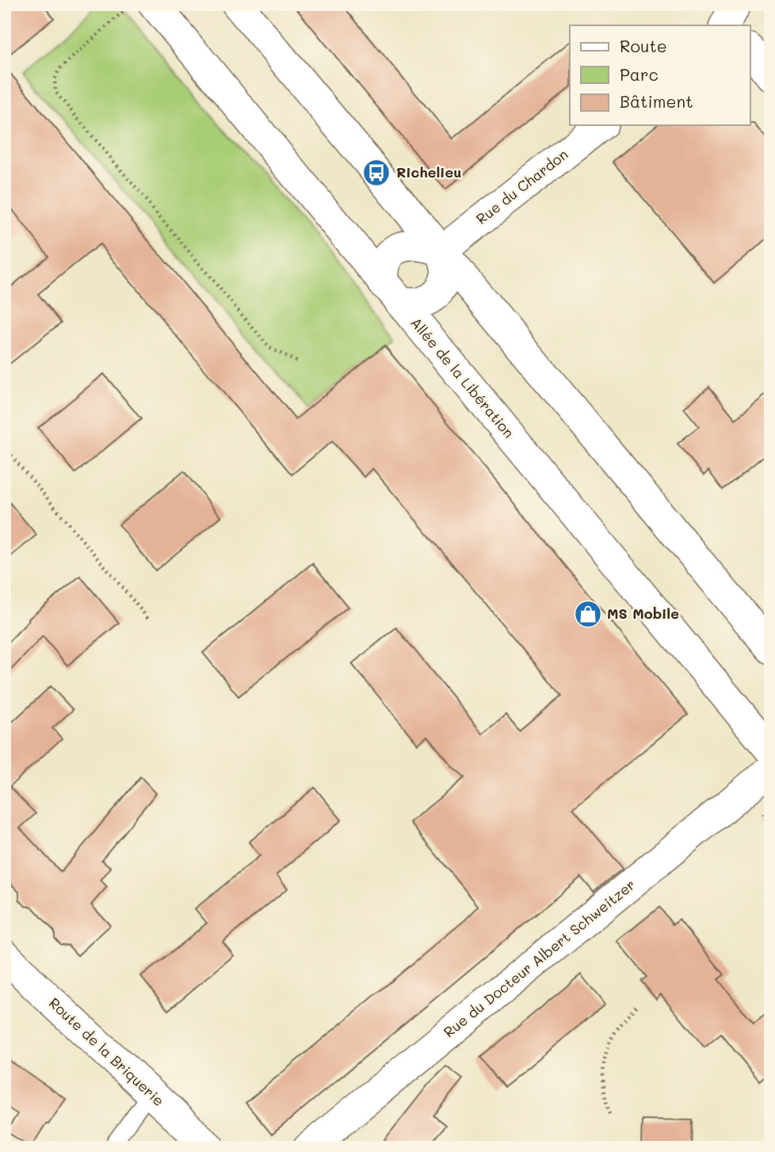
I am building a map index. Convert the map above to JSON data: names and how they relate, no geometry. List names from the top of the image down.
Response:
{
  "streets": {
    "main road": [
      "Rue du Chardon",
      "Allée de la Libération",
      "Rue du Docteur Albert Schweitzer",
      "Route de la Briquerie"
    ]
  },
  "crossings": [
    ["Rue du Chardon", "Allée de la Libération"]
  ],
  "places": {
    "bus stop": ["Richelieu"],
    "shop": ["MS Mobile"]
  },
  "legend": ["Route", "Parc", "Bâtiment"]
}
